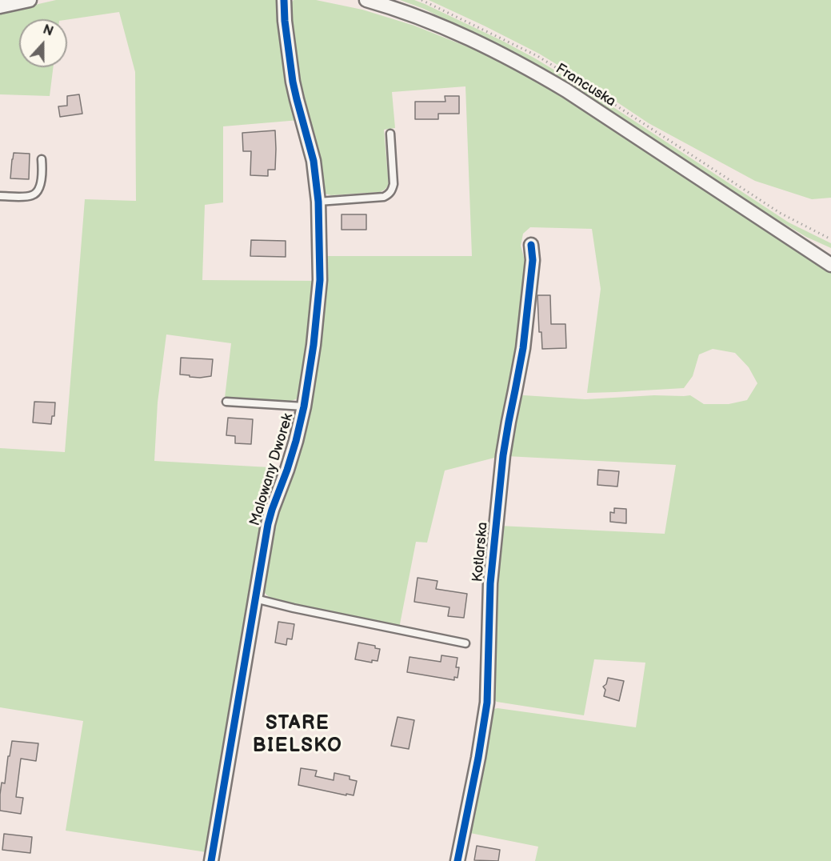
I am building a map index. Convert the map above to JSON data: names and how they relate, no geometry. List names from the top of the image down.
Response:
{
  "streets": {
    "street": ["Francuska", "Malowany Dworek", "Kotlarska"]
  },
  "districts": ["STARE BIELSKO"],
  "north": "top"
}
